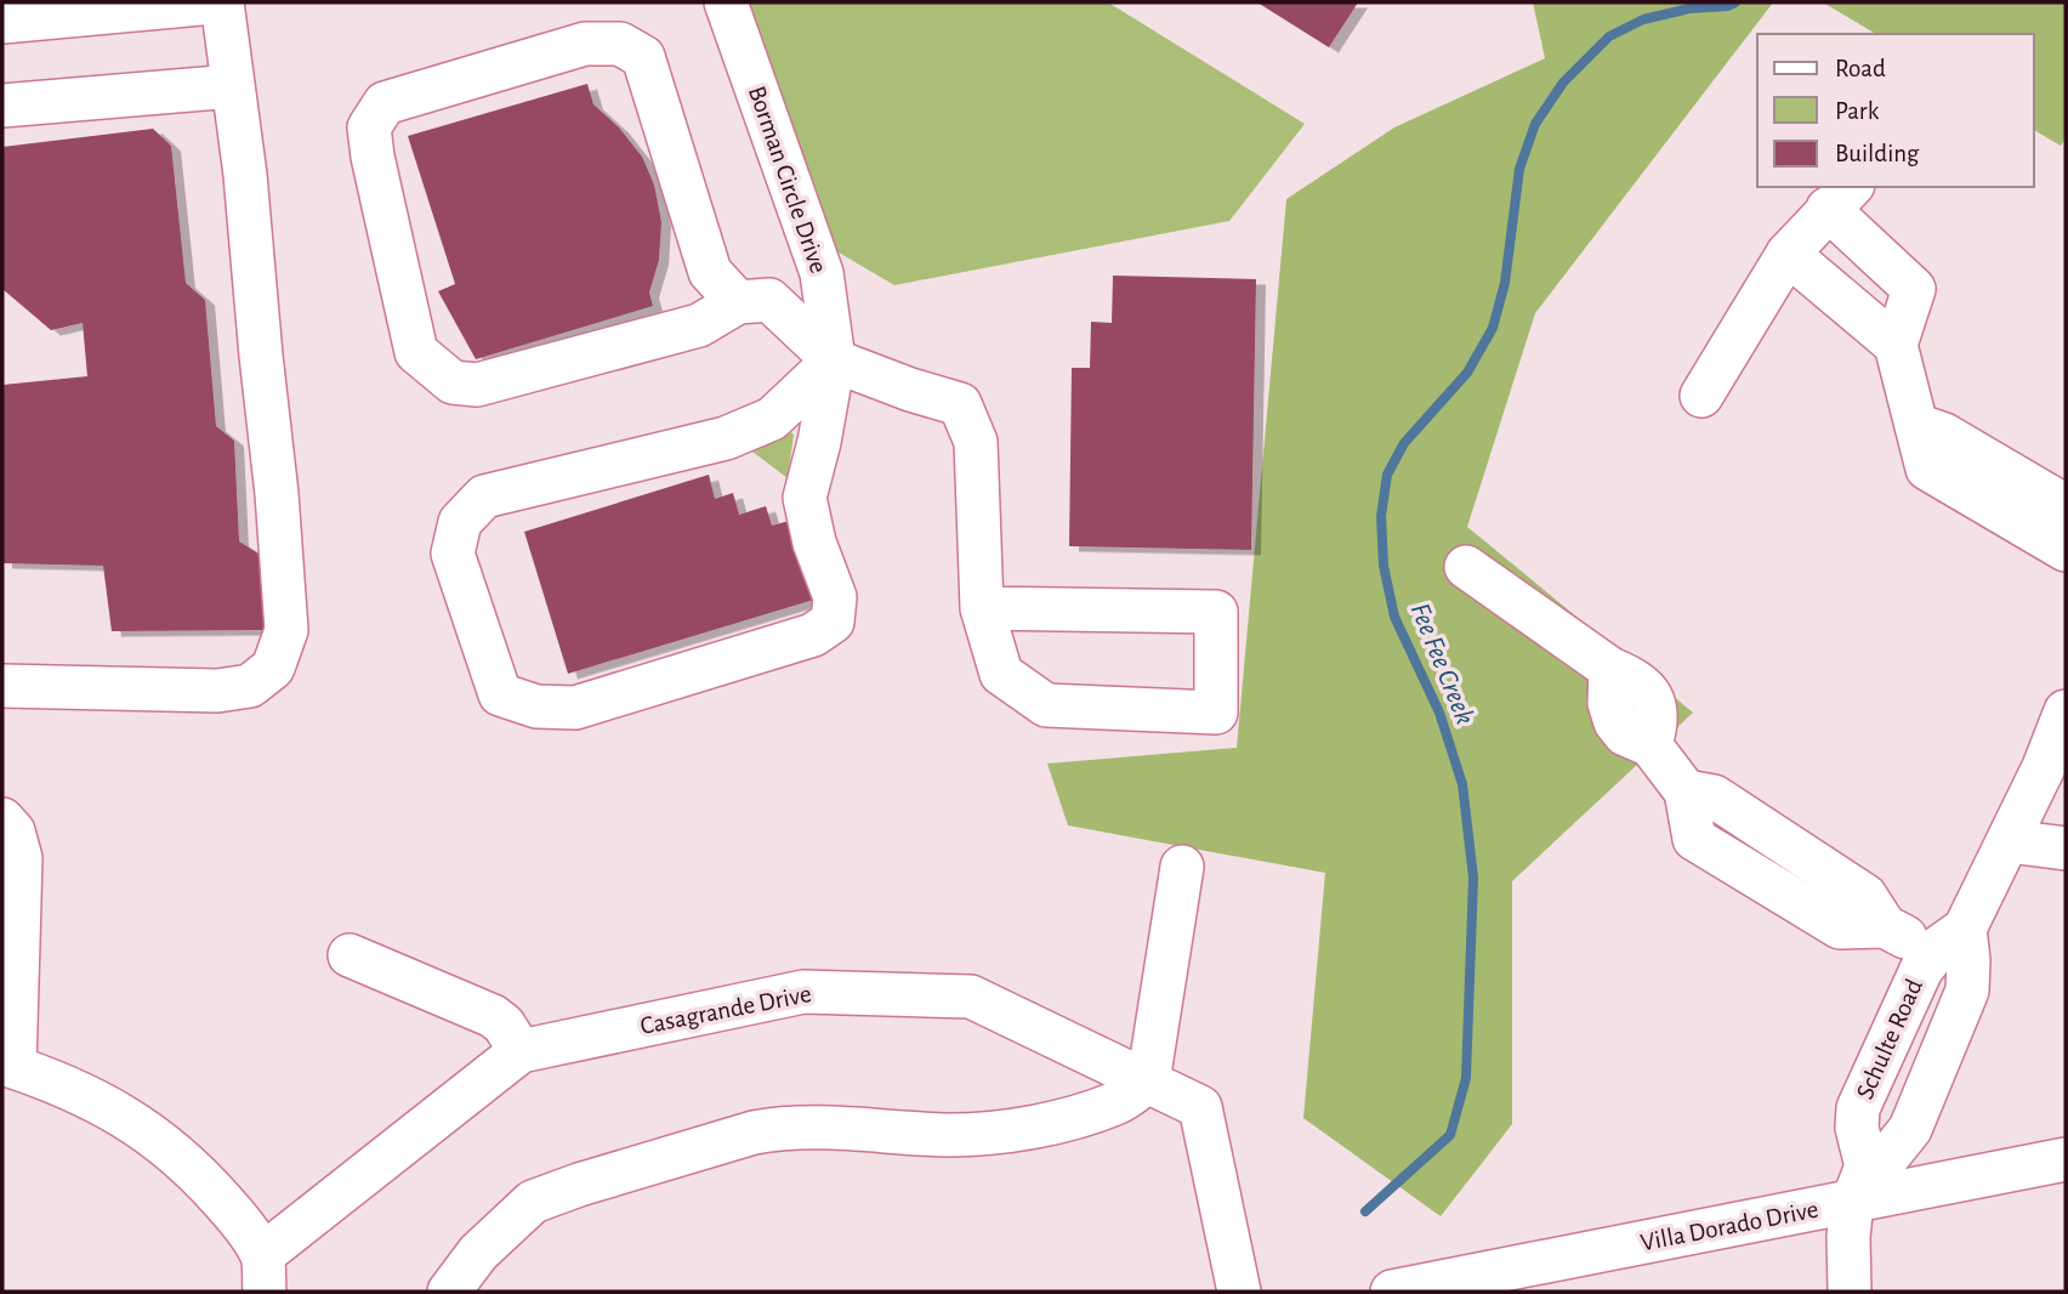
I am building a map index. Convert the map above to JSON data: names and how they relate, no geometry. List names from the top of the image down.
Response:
{
  "streets": {
    "street": [
      "Borman Circle Drive",
      "Casagrande Drive",
      "Schulte Road",
      "Villa Dorado Drive"
    ]
  },
  "crossings": [
    ["Schulte Road", "Villa Dorado Drive"]
  ],
  "water": ["Fee Fee Creek"],
  "legend": ["Road", "Park", "Building"]
}
